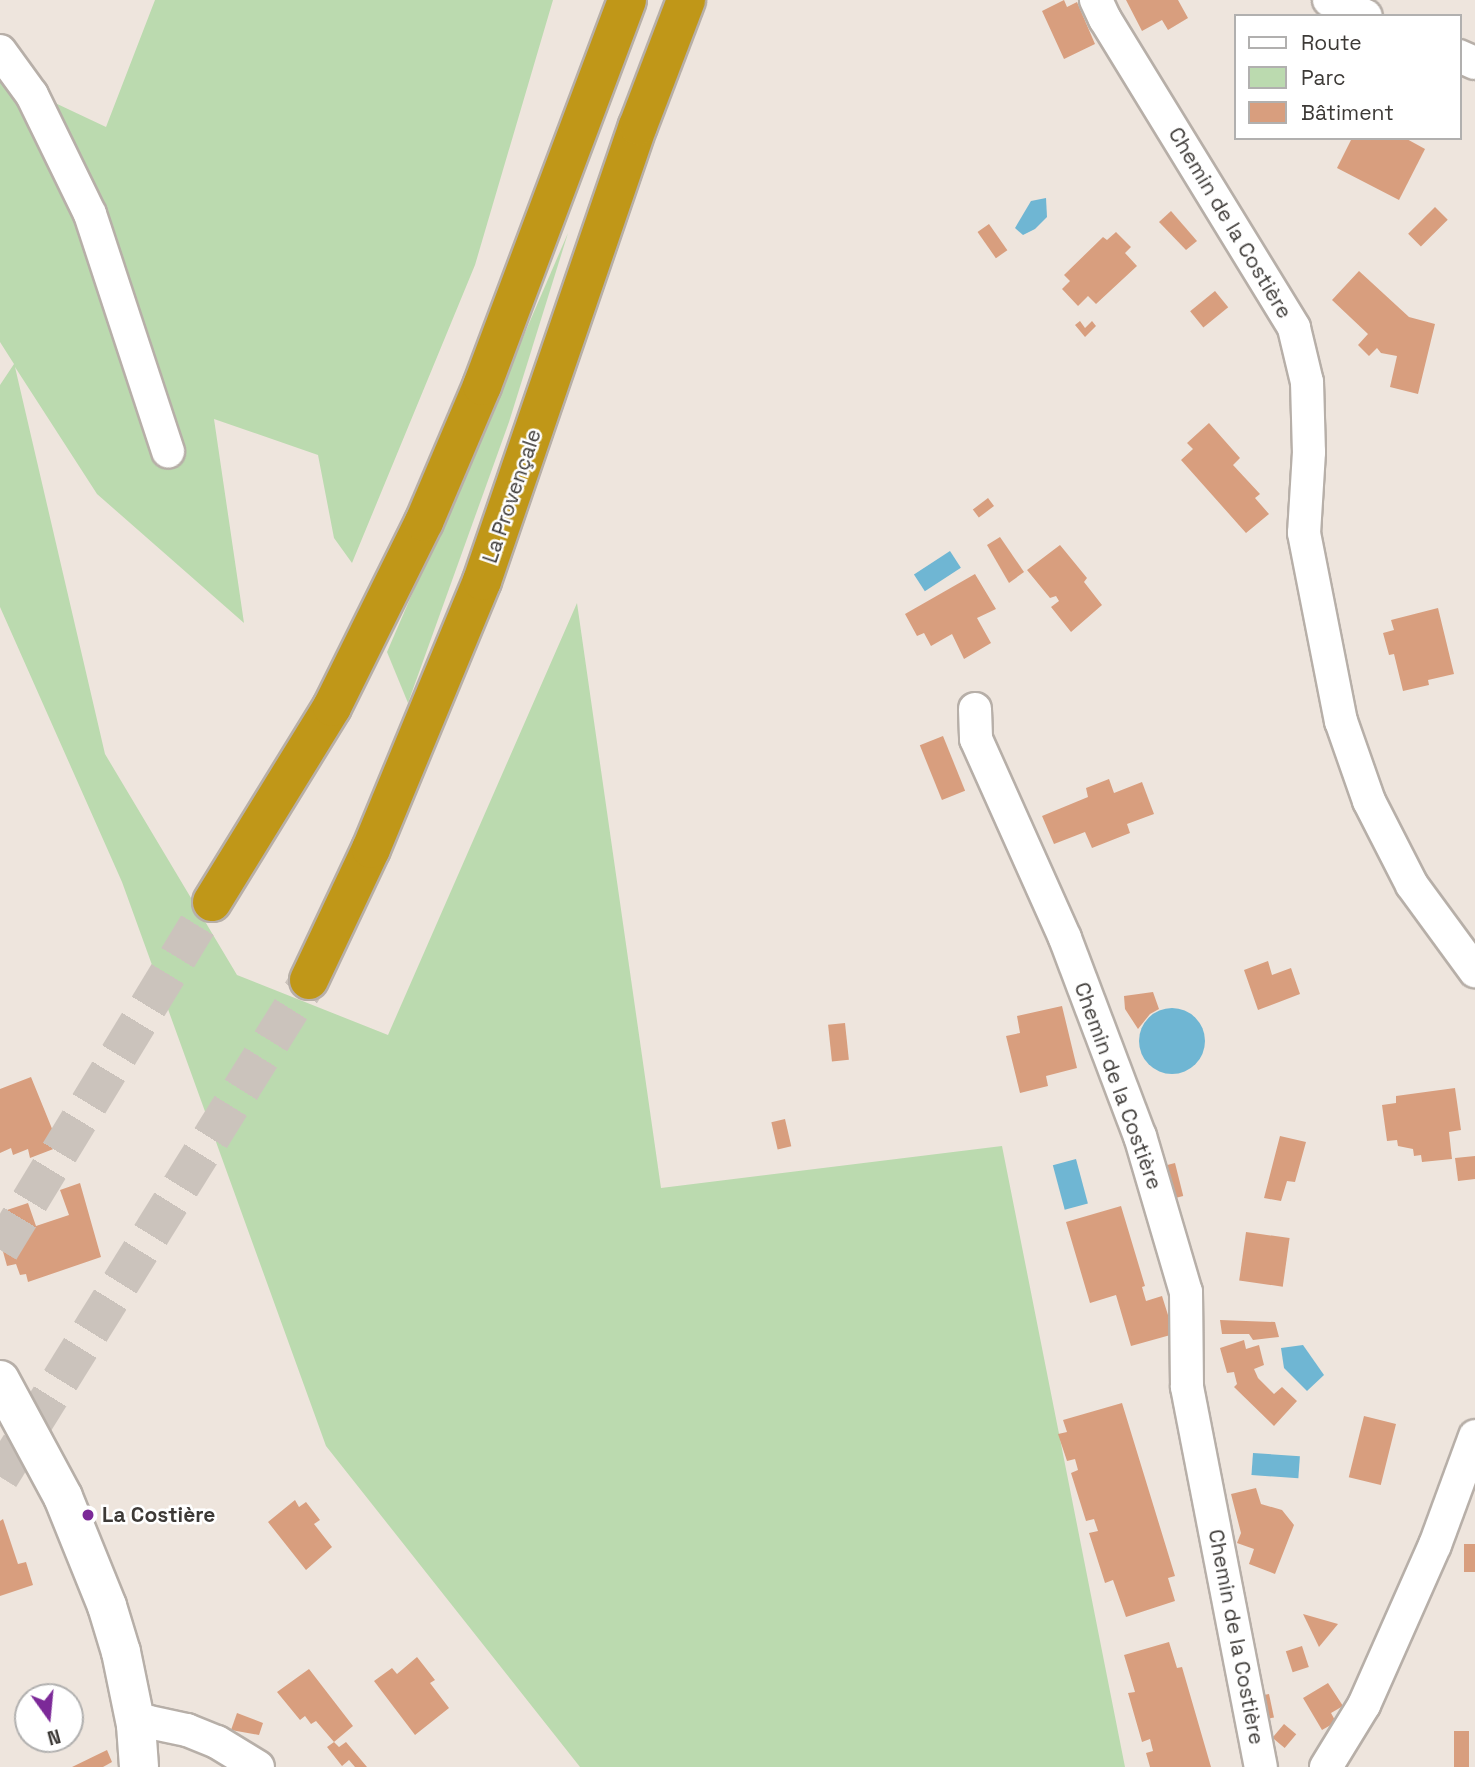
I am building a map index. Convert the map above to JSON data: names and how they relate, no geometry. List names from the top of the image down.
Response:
{
  "streets": {
    "highway": ["La Provençale"],
    "street": ["Chemin de la Costière"]
  },
  "places": ["La Costière"],
  "legend": ["Route", "Parc", "Bâtiment"],
  "north": "bottom"
}
